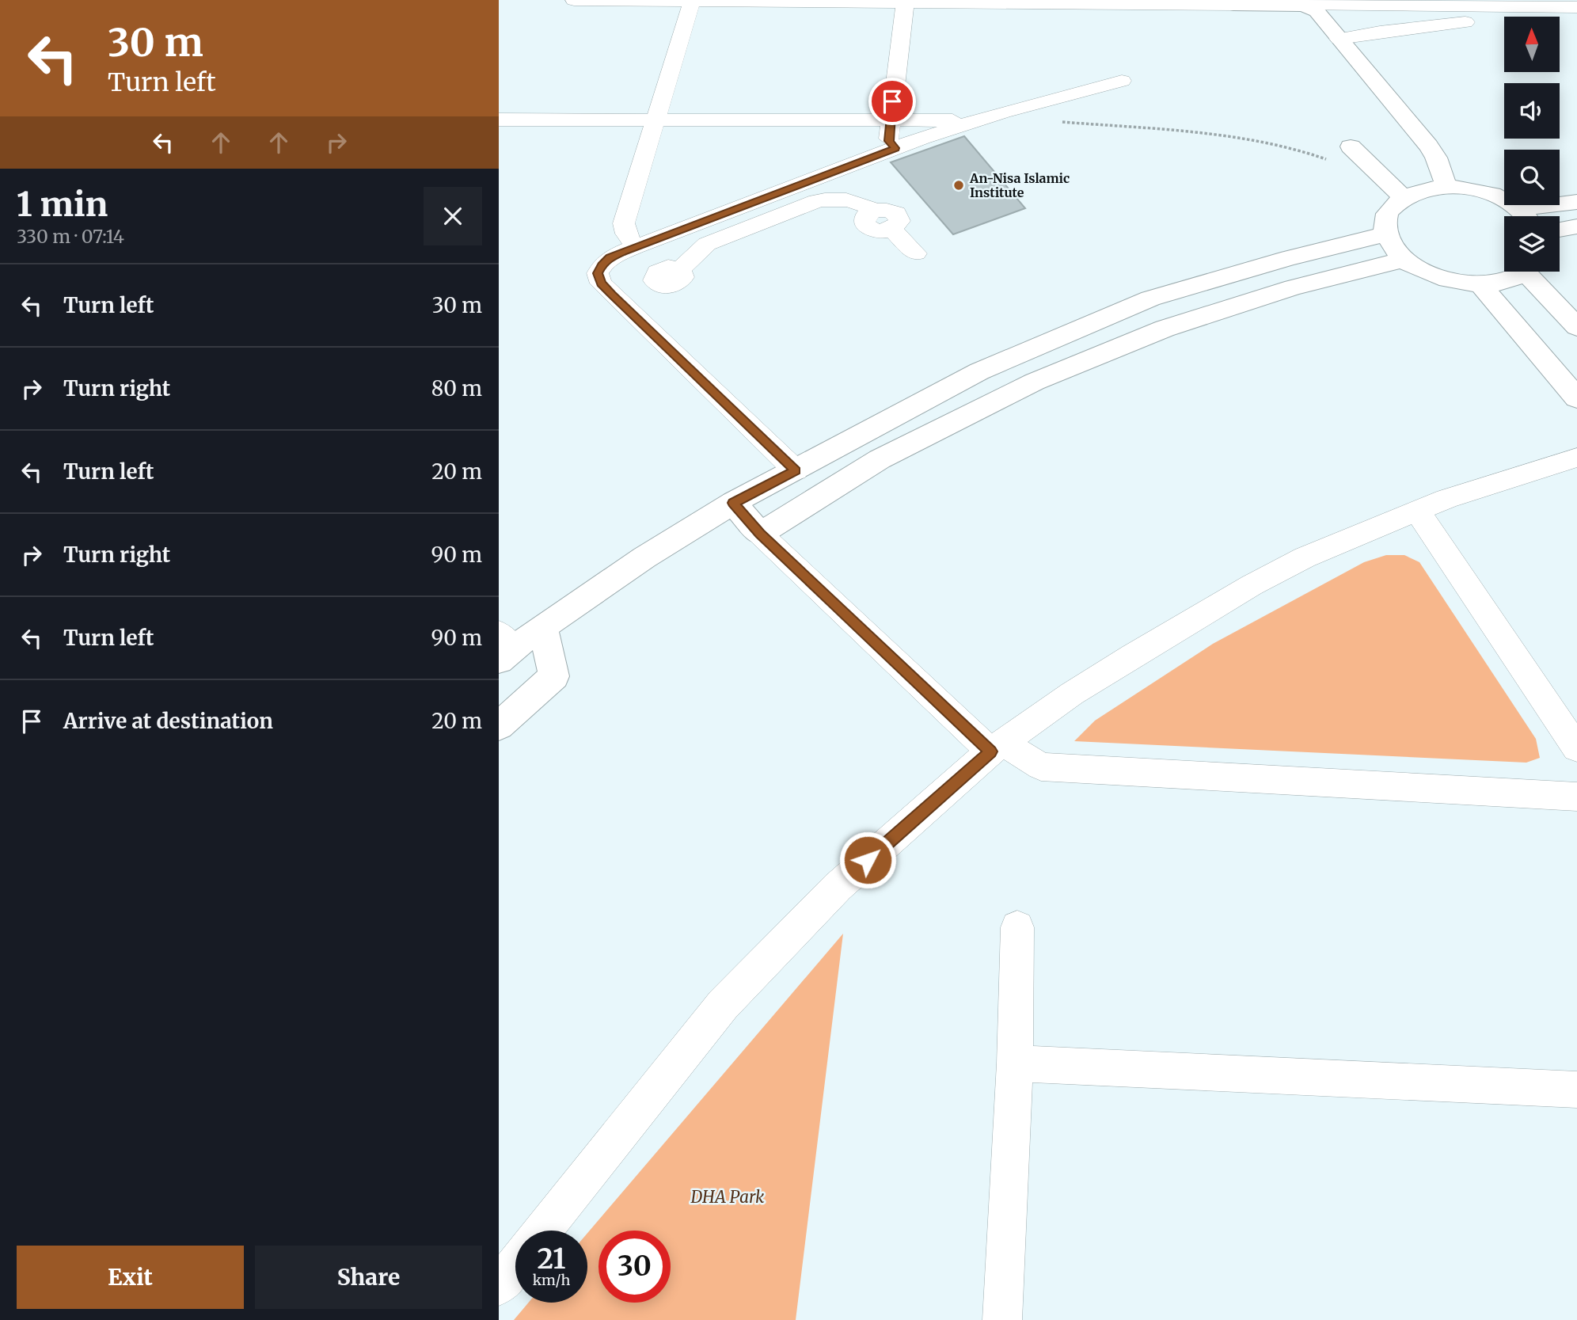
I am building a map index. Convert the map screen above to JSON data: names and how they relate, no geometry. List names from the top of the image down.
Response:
{
  "parks": ["DHA Park"],
  "places": ["An-Nisa Islamic Institute"],
  "north": "top",
  "page": {
    "turn": ["30 m", "Turn left"],
    "heading": ["1 min", "330 m · 07:14"],
    "list": [
      {
        "name": "Turn left",
        "value": "30 m"
      },
      {
        "name": "Turn right",
        "value": "80 m"
      },
      {
        "name": "Turn left",
        "value": "20 m"
      },
      {
        "name": "Turn right",
        "value": "90 m"
      },
      {
        "name": "Turn left",
        "value": "90 m"
      },
      {
        "name": "Arrive at destination",
        "value": "20 m"
      }
    ],
    "speed": "21 km/h",
    "limit": "30",
    "buttons": ["Exit", "Share"]
  }
}
